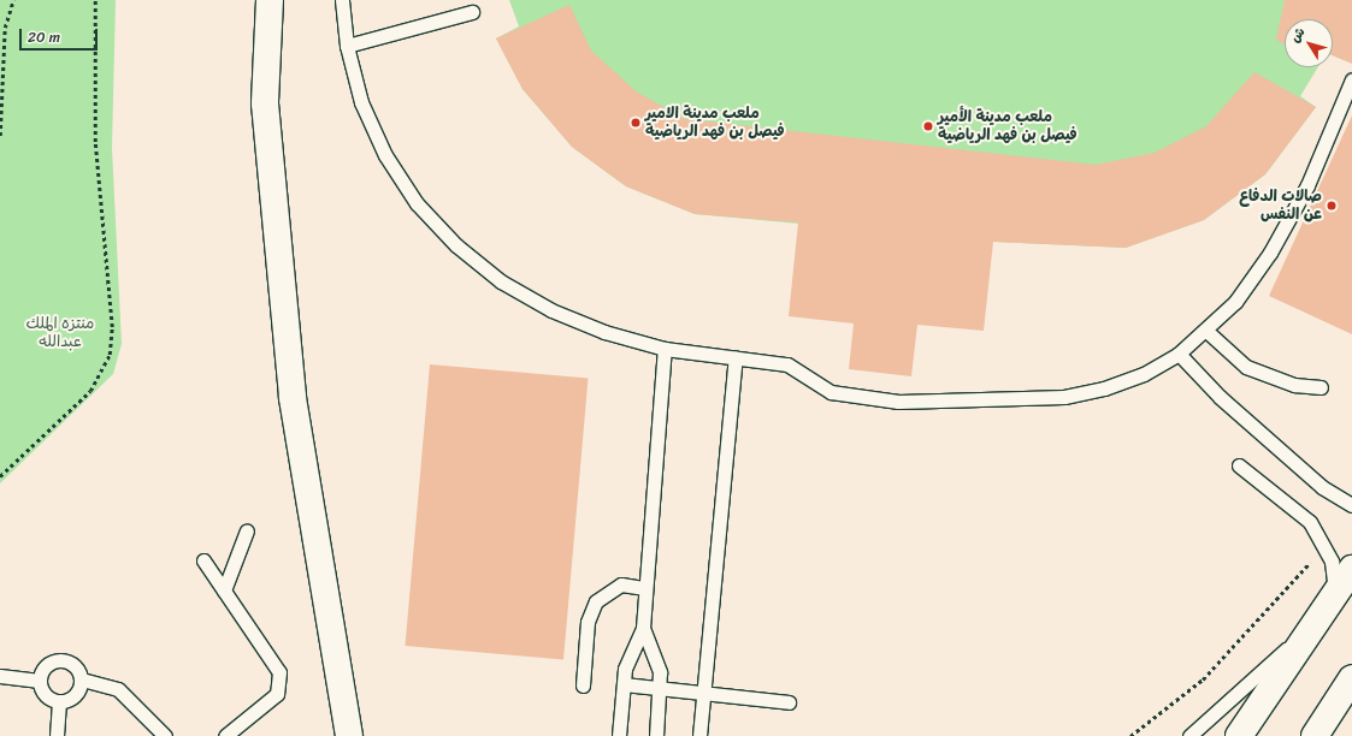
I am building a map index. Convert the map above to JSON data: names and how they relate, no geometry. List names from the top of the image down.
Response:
{
  "parks": ["منتزه الملك عبدالله"],
  "places": ["ملعب مدينة الامير فيصل بن فهد الرياضية", "ملعب مدينة الأمير فيصل بن فهد الرياضية", "صالات الدفاع عن النفس"],
  "scale_bar": "20 m",
  "north": "top left"
}
